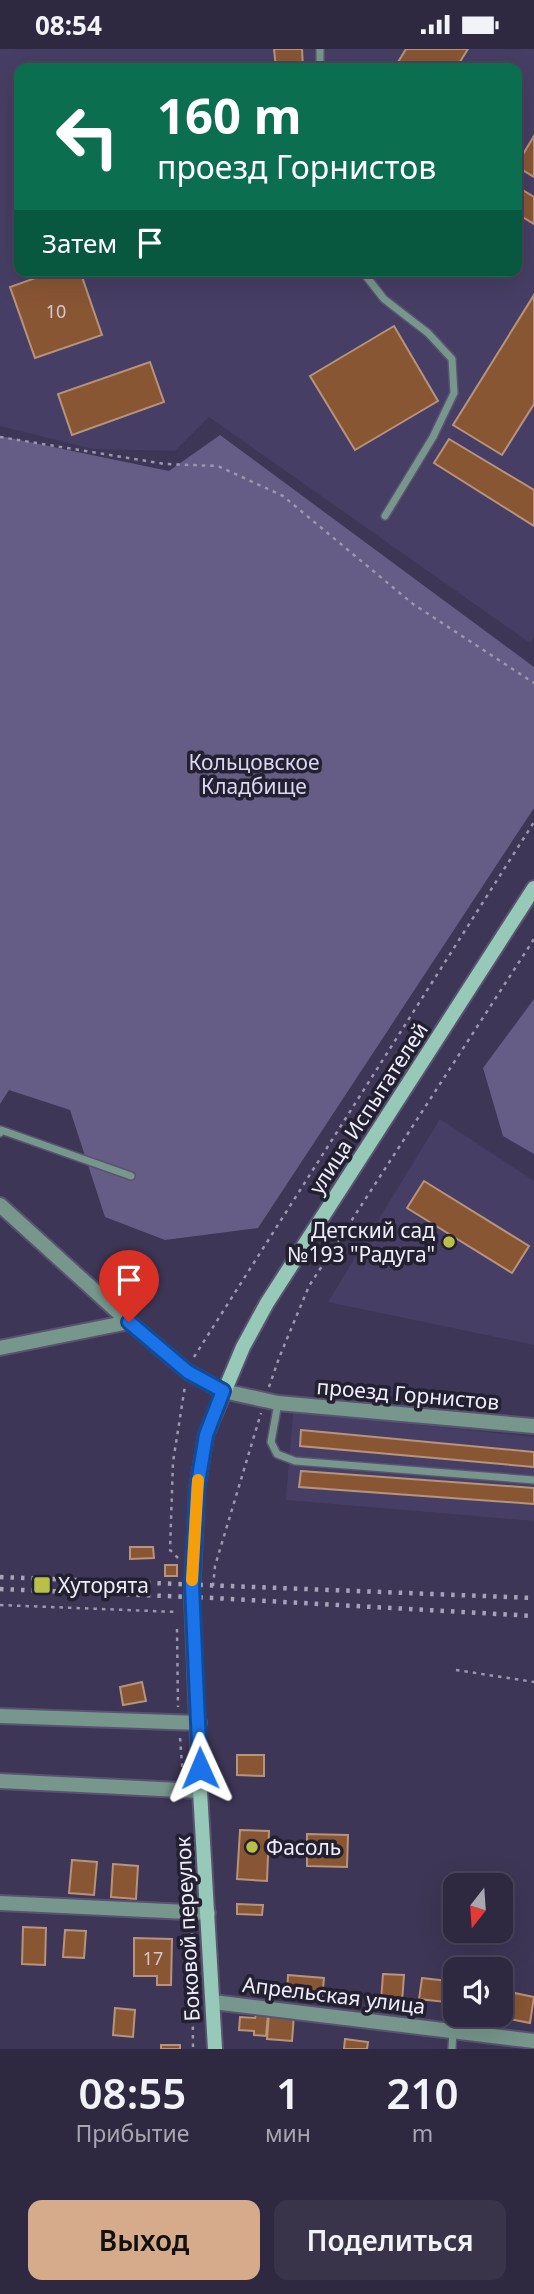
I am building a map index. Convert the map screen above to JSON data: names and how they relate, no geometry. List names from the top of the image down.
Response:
{
  "streets": {
    "main road": ["улица Испытателей", "Боковой переулок"],
    "street": ["проезд Горнистов", "Апрельская улица"]
  },
  "crossings": [
    ["улица Испытателей", "проезд Горнистов"],
    ["улица Испытателей", "Боковой переулок"],
    ["проезд Горнистов", "Боковой переулок"],
    ["Боковой переулок", "Апрельская улица"]
  ],
  "parks": ["Кольцовское Кладбище"],
  "places": {
    "other": ["Детский сад №193 \"Радуга\"", "Фасоль"],
    "transit": ["Хуторята"]
  },
  "house_numbers": ["10", "17"],
  "north": "bottom",
  "page": {
    "status": "08:54",
    "turn": ["160 m", "проезд Горнистов"],
    "then": "Затем",
    "eta": [
      "08:55",
      "Прибытие",
      "1",
      "мин",
      "210",
      "m"
    ],
    "buttons": ["Выход", "Поделиться"]
  }
}
